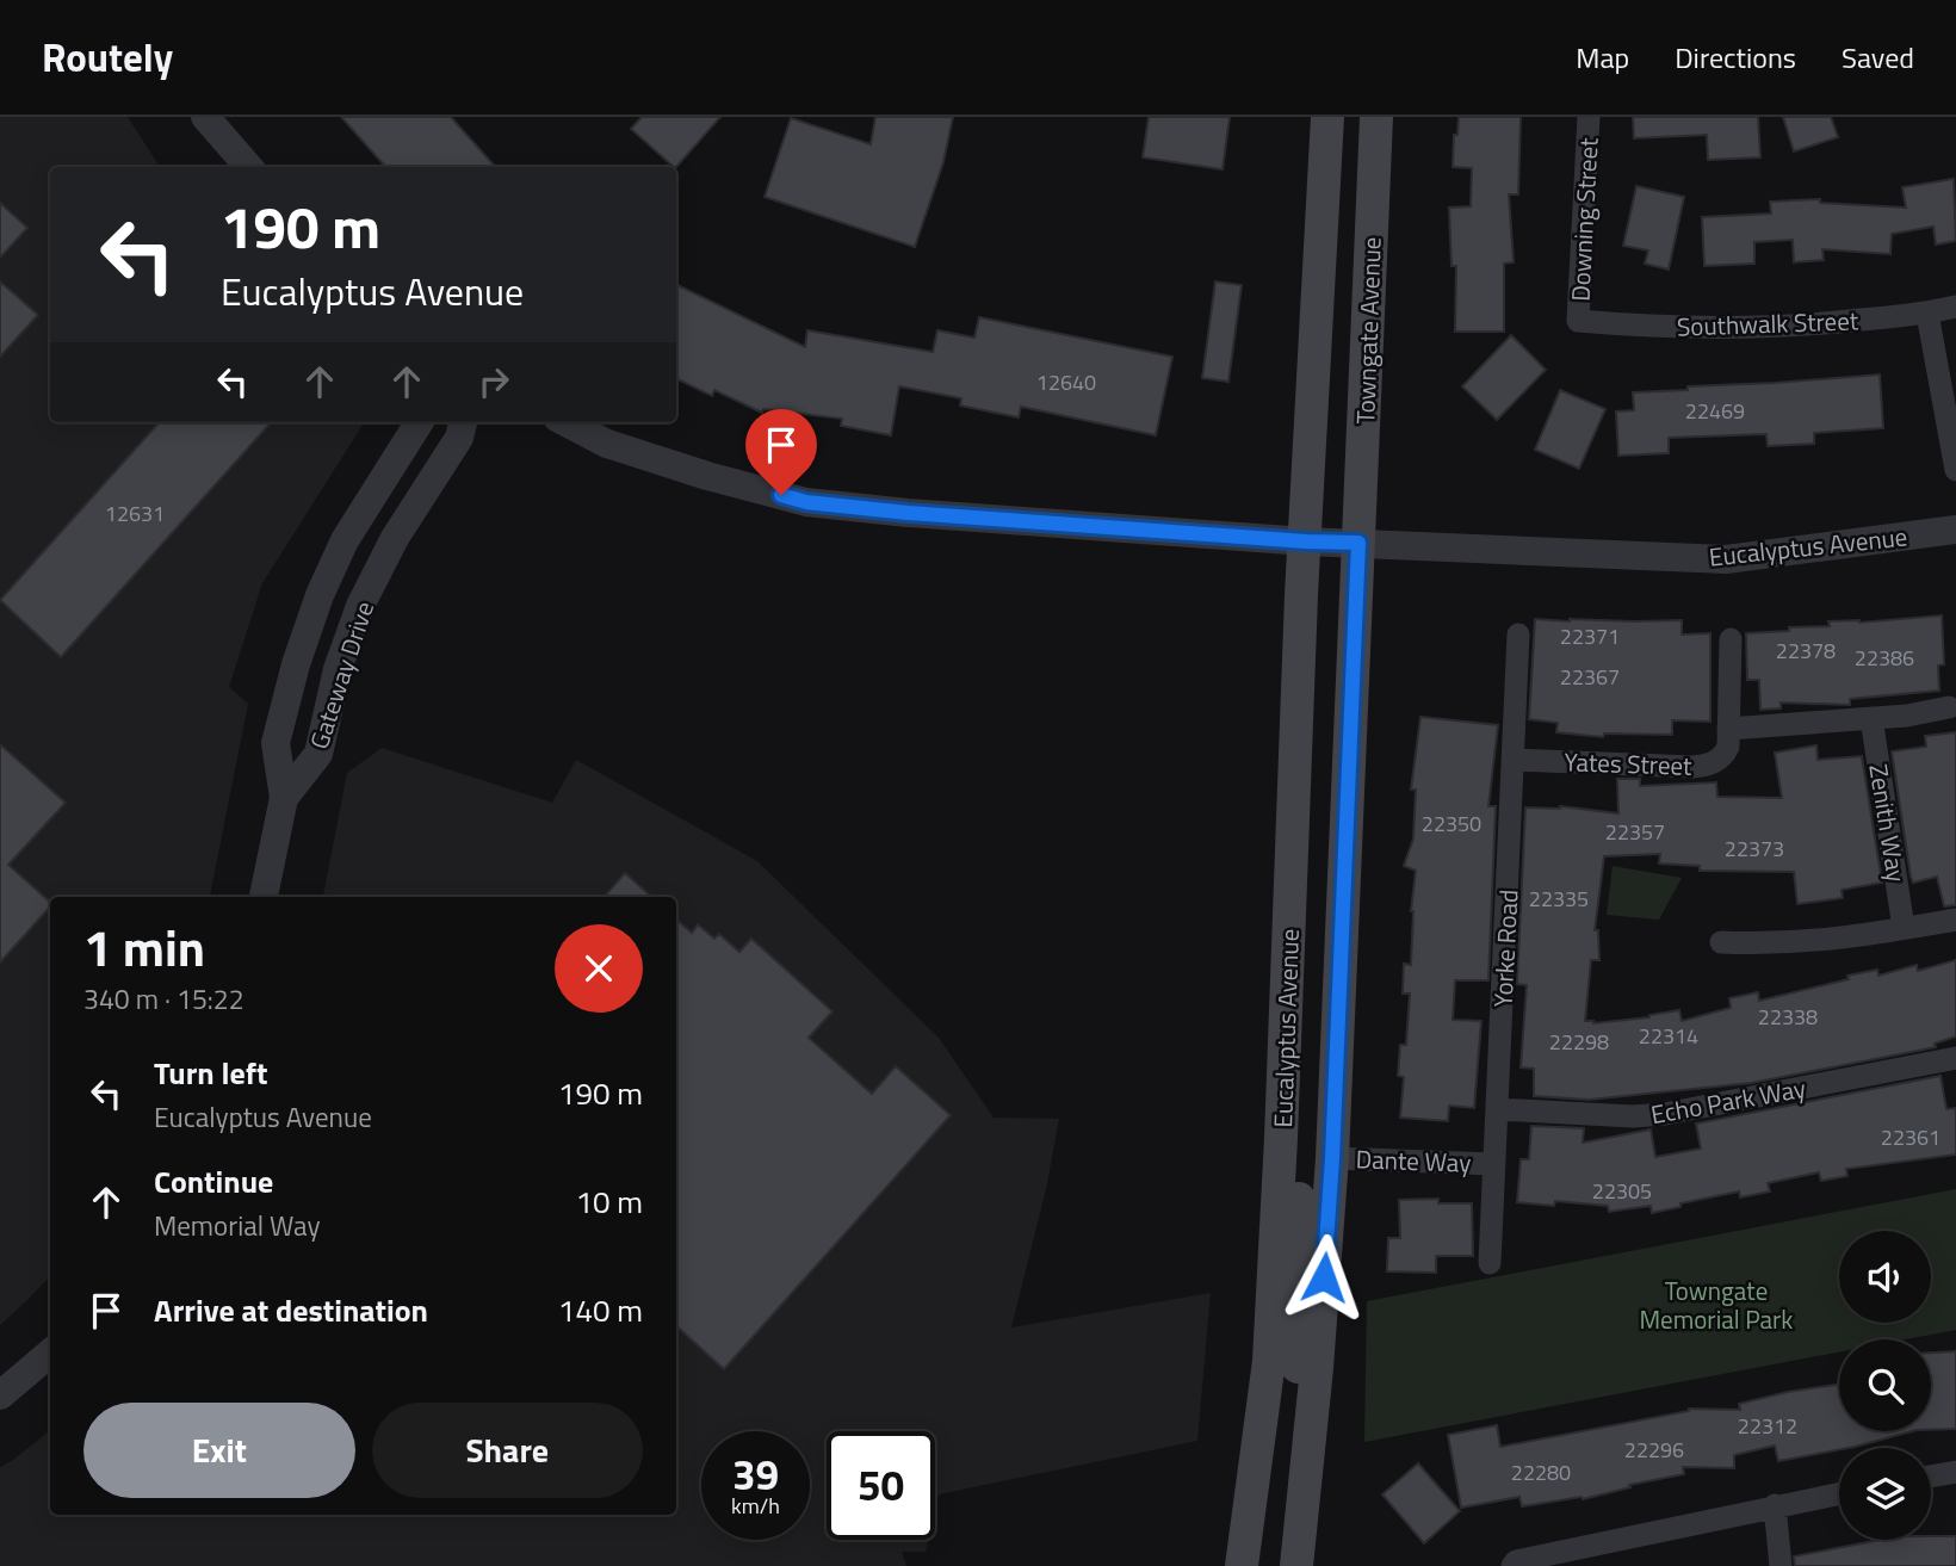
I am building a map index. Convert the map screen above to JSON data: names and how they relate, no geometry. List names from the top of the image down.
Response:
{
  "streets": {
    "main road": ["Towngate Avenue", "Eucalyptus Avenue"],
    "street": [
      "Downing Street",
      "Southwalk Street",
      "Gateway Drive",
      "Yates Street",
      "Zenith Way",
      "Yorke Road",
      "Echo Park Way",
      "Dante Way"
    ]
  },
  "crossings": [
    ["Downing Street", "Southwalk Street"],
    ["Towngate Avenue", "Eucalyptus Avenue"],
    ["Eucalyptus Avenue", "Dante Way"],
    ["Yates Street", "Yorke Road"],
    ["Yorke Road", "Echo Park Way"],
    ["Yorke Road", "Dante Way"]
  ],
  "parks": ["Towngate Memorial Park"],
  "house_numbers": [
    "12640",
    "22469",
    "12631",
    "22371",
    "22378",
    "22386",
    "22367",
    "22350",
    "22357",
    "22373",
    "22335",
    "22338",
    "22314",
    "22298",
    "22361",
    "22305",
    "22312",
    "22296",
    "22280"
  ],
  "page": {
    "header": "Routely",
    "nav": ["Map", "Directions", "Saved"],
    "turn": ["190 m", "Eucalyptus Avenue"],
    "heading": ["1 min", "340 m · 15:22"],
    "list": [
      {
        "name": "Turn left",
        "note": "Eucalyptus Avenue",
        "value": "190 m"
      },
      {
        "name": "Continue",
        "note": "Memorial Way",
        "value": "10 m"
      },
      {
        "name": "Arrive at destination",
        "value": "140 m"
      }
    ],
    "buttons": ["Exit", "Share"],
    "speed": "39 km/h",
    "limit": "50"
  }
}
